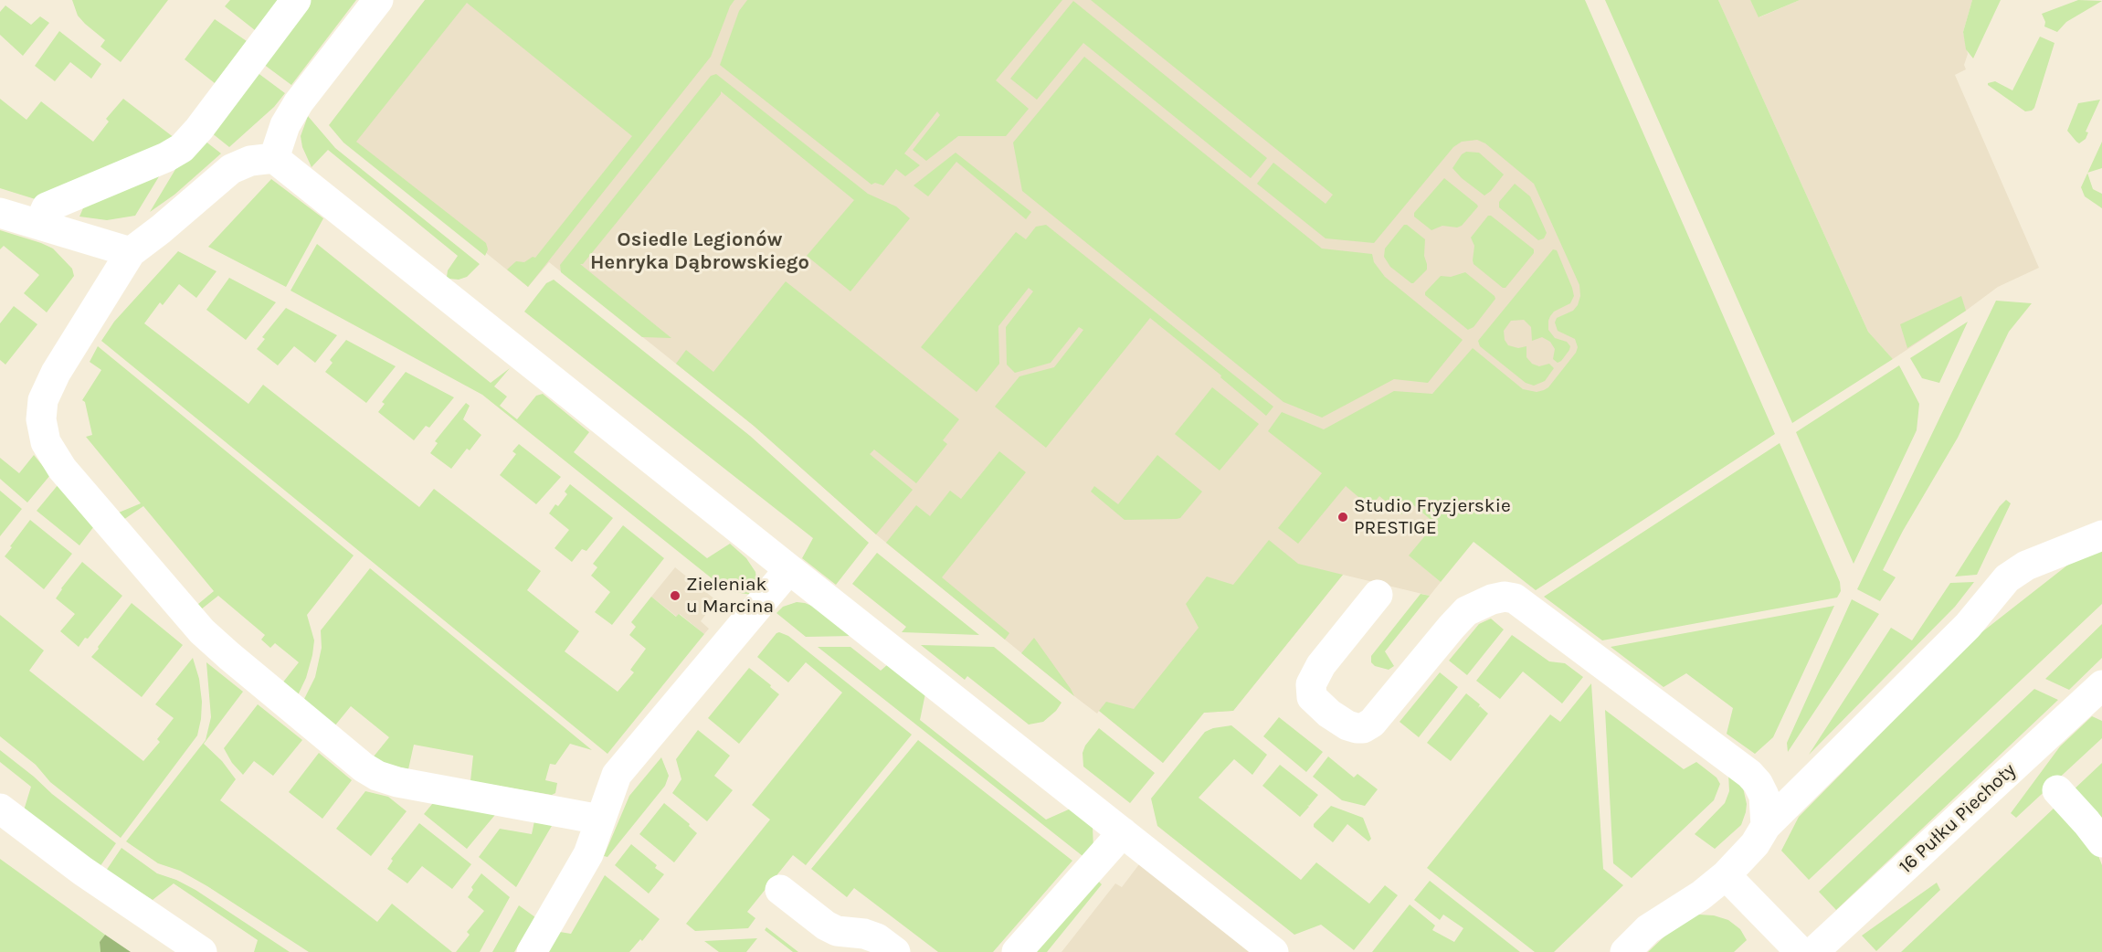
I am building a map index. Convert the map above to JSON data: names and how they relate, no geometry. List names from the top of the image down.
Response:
{
  "streets": {
    "street": ["16 Pułku Piechoty"]
  },
  "districts": ["Osiedle Legionów Henryka Dąbrowskiego"],
  "places": ["Studio Fryzjerskie PRESTIGE", "Zieleniak u Marcina"]
}
